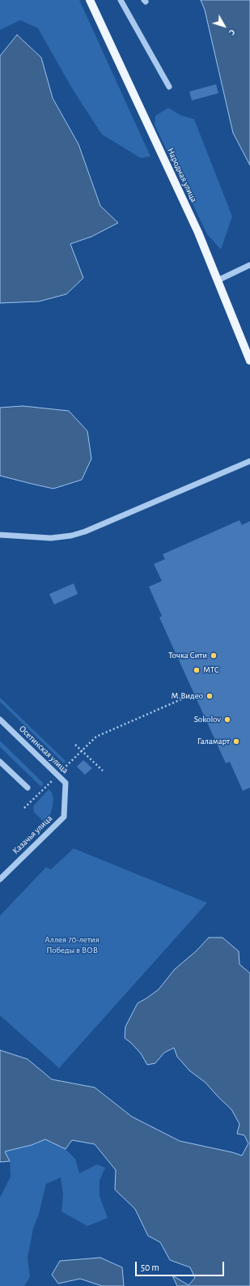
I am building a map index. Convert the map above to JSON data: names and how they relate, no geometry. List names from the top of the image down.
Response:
{
  "streets": {
    "main road": ["Народная улица"],
    "street": ["Осетинская улица", "Казачья улица"]
  },
  "crossings": [
    ["Осетинская улица", "Казачья улица"]
  ],
  "parks": ["Аллея 70-летия Победы в ВОВ"],
  "places": [
    "Точка Сити",
    "МТС",
    "М.Видео",
    "Sokolov",
    "Галамарт"
  ],
  "scale_bar": "50 m",
  "north": "bottom right"
}
